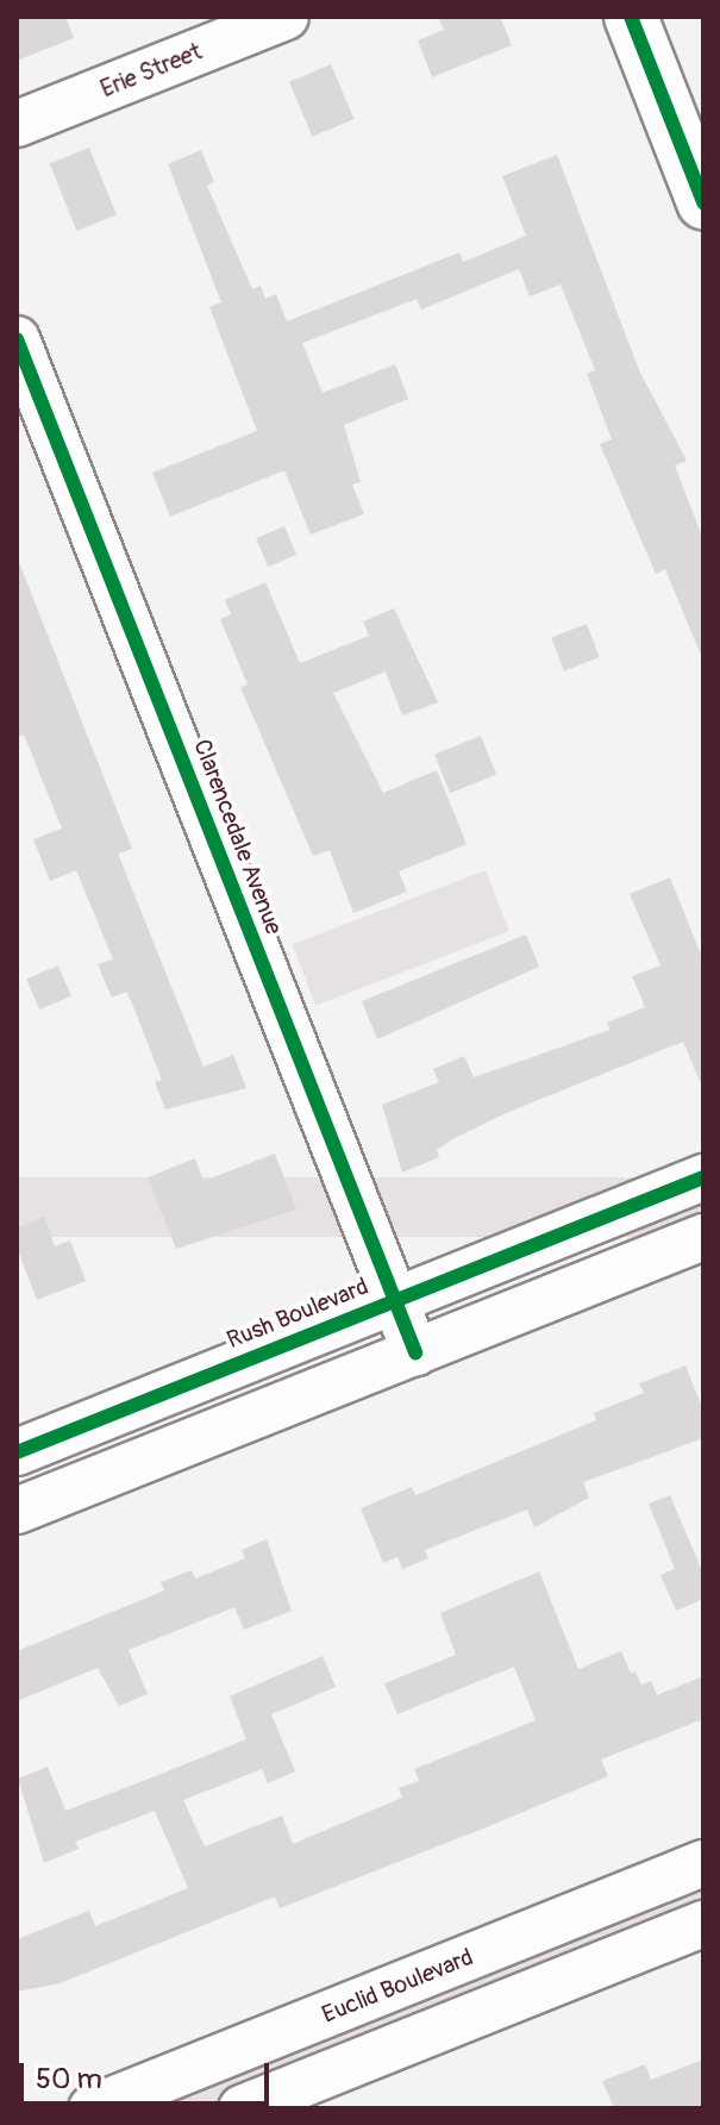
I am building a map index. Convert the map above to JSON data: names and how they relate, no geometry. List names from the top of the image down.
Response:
{
  "streets": {
    "street": [
      "Erie Street",
      "Clarencedale Avenue",
      "Rush Boulevard",
      "Euclid Boulevard"
    ]
  },
  "crossings": [
    ["Clarencedale Avenue", "Rush Boulevard"]
  ],
  "scale_bar": "50 m"
}
